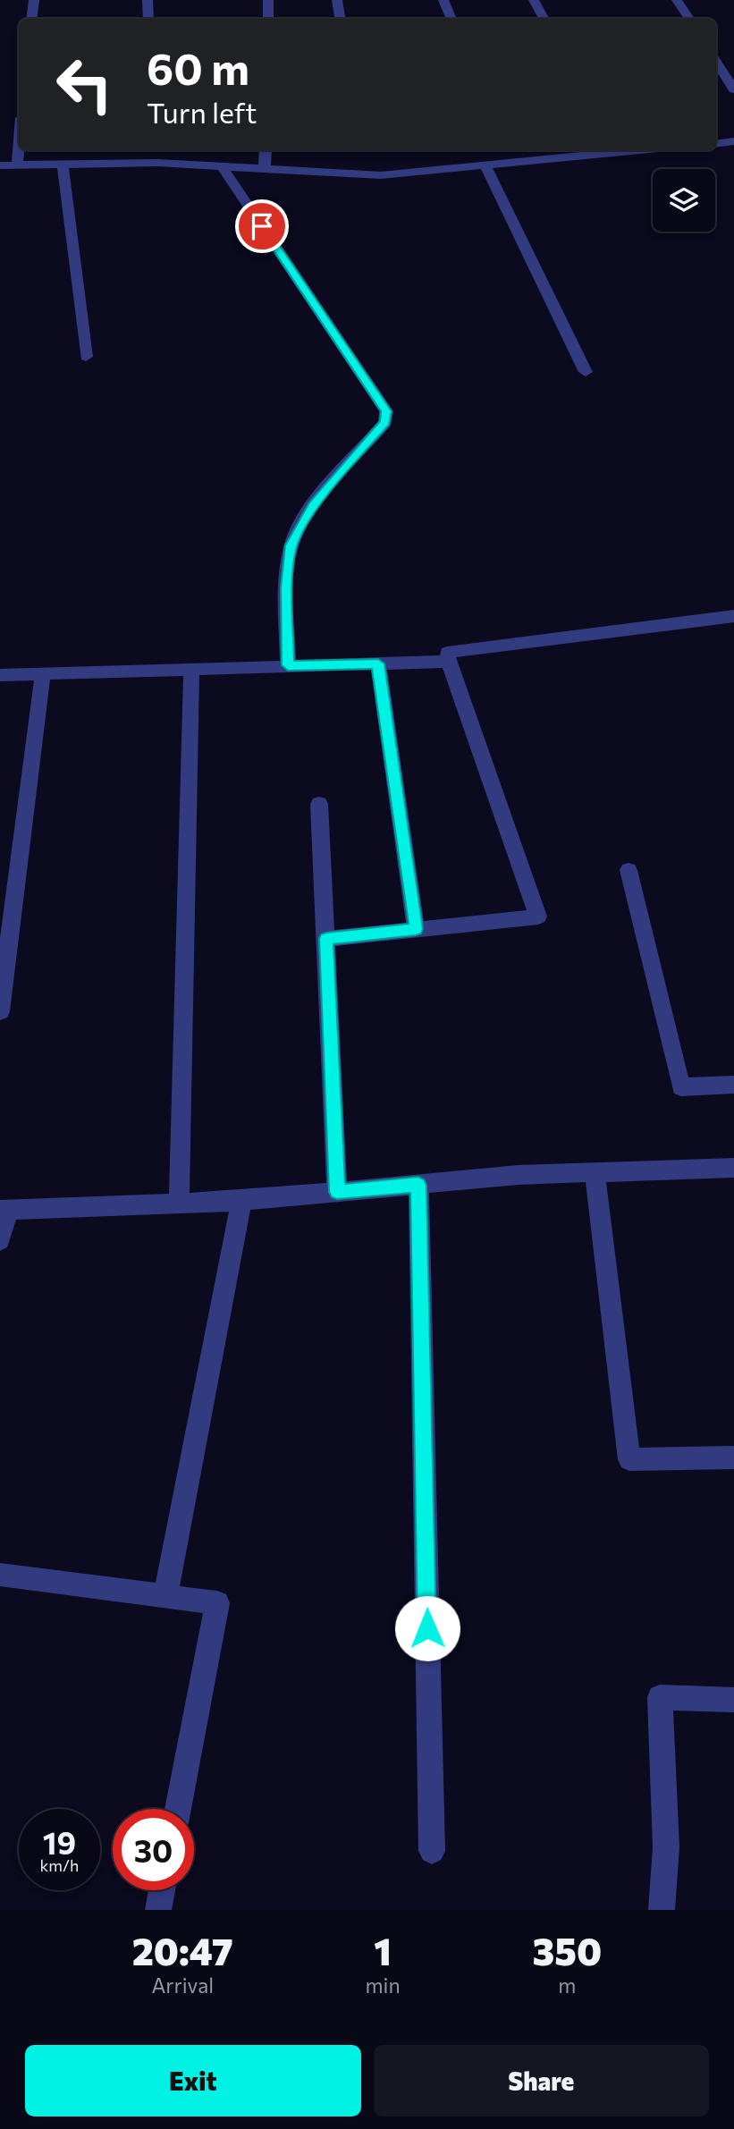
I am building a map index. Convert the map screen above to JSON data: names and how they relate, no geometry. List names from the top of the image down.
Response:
{
  "page": {
    "turn": ["60 m", "Turn left"],
    "speed": "19 km/h",
    "limit": "30",
    "eta": [
      "20:47",
      "Arrival",
      "1",
      "min",
      "350",
      "m"
    ],
    "buttons": ["Exit", "Share"]
  }
}
